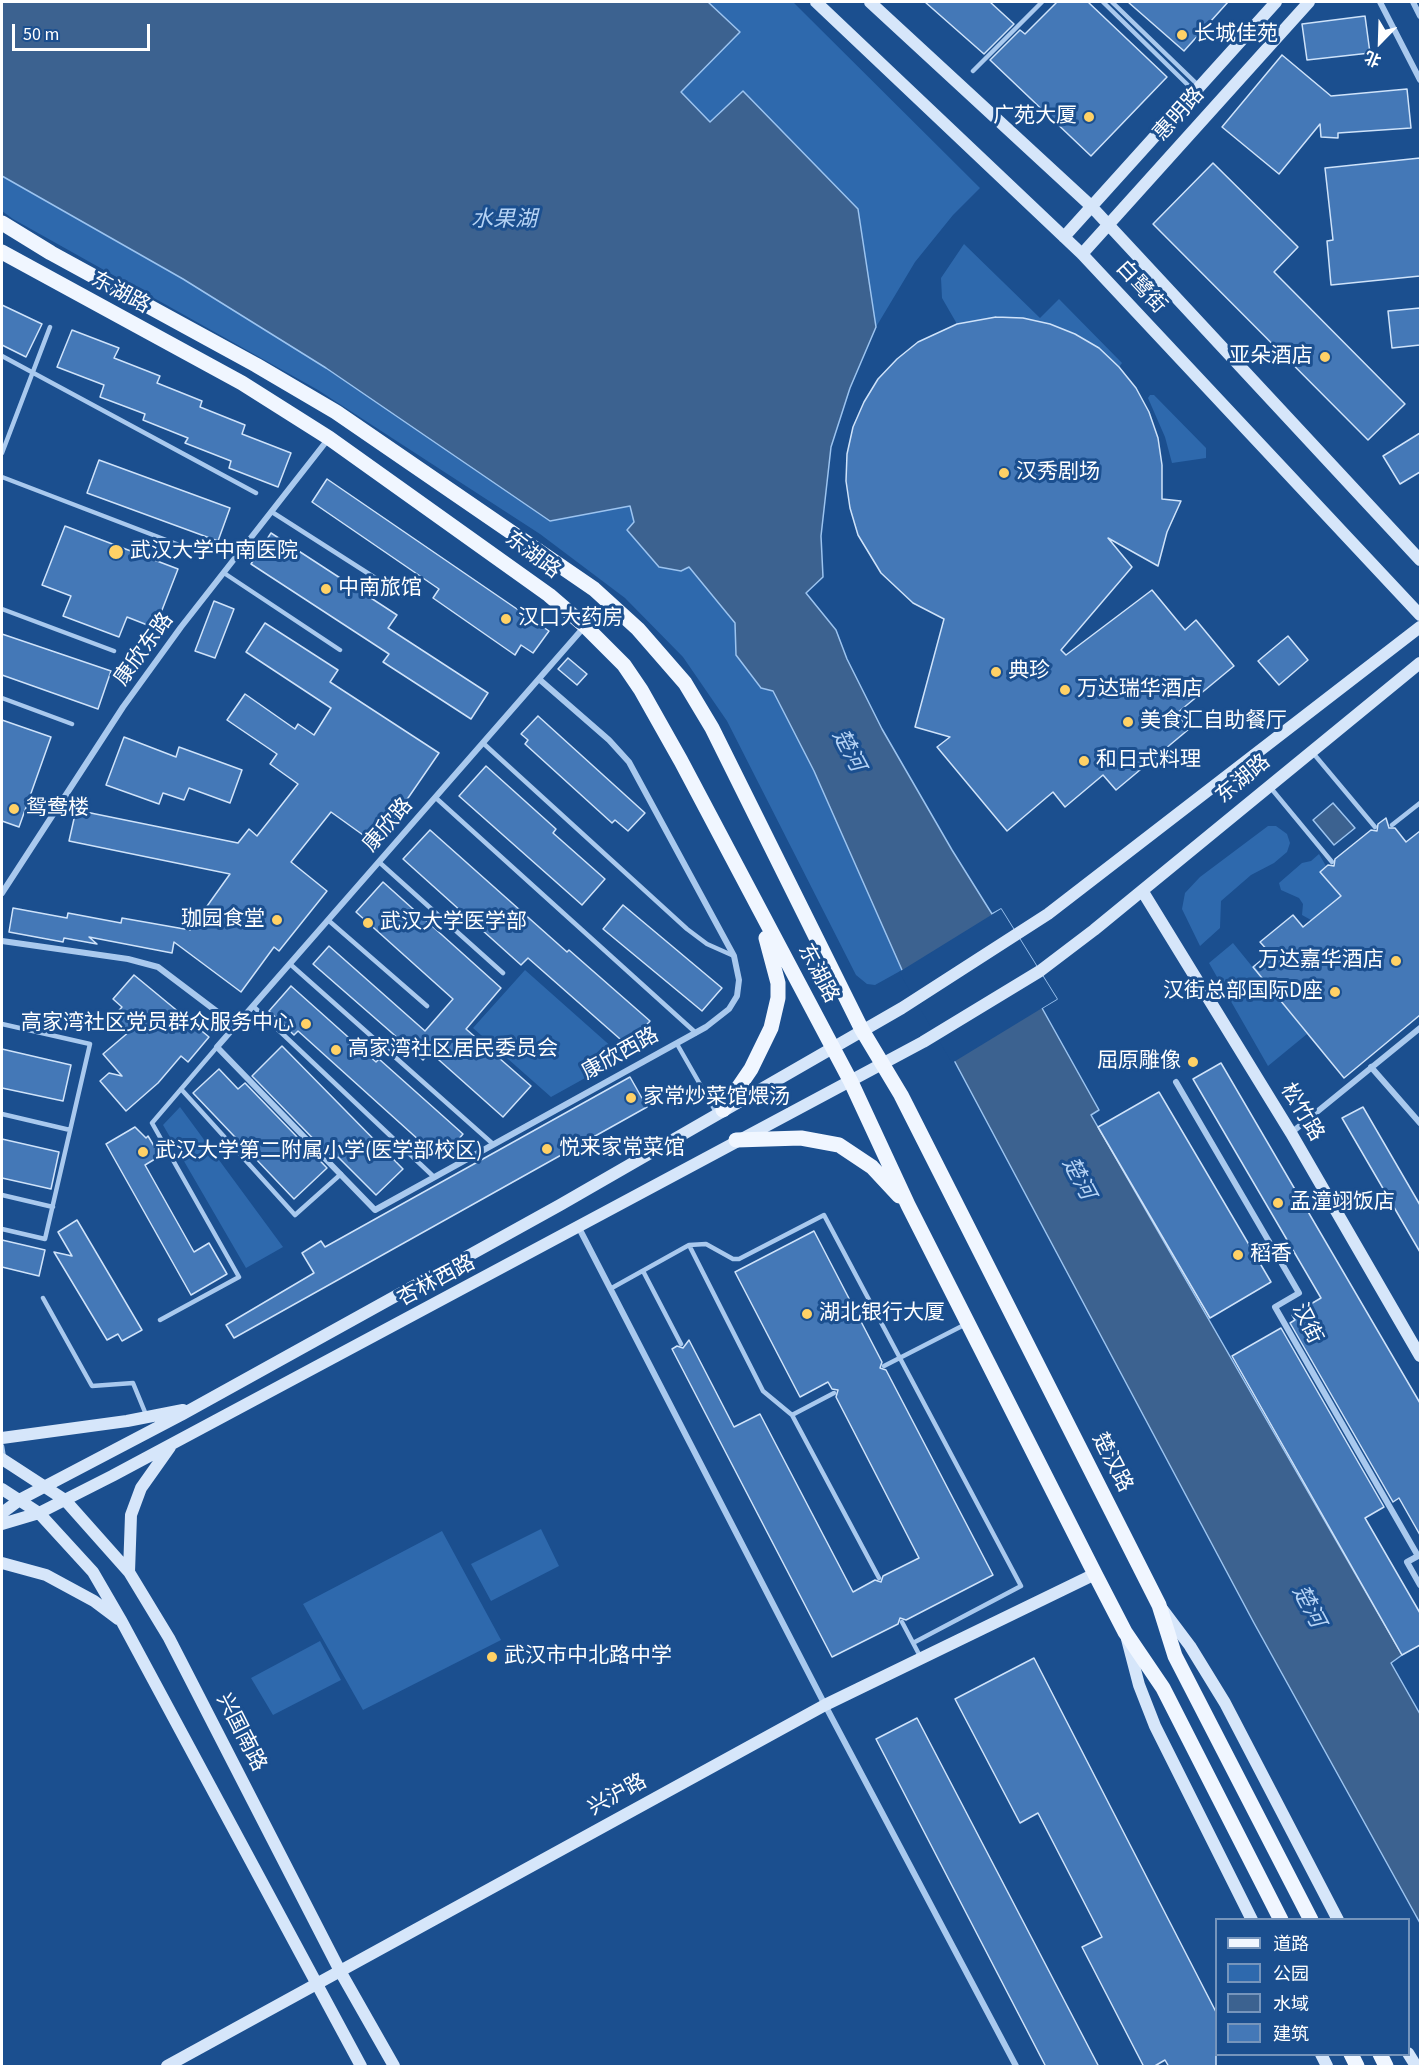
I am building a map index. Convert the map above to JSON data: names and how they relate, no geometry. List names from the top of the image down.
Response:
{
  "streets": {
    "main road": [
      "惠明路",
      "白鹭街",
      "东湖路",
      "松竹路",
      "杏林西路",
      "楚汉路",
      "兴国南路",
      "兴沪路"
    ],
    "street": [
      "康欣东路",
      "康欣路",
      "康欣西路",
      "汉街"
    ]
  },
  "crossings": [
    ["惠明路", "白鹭街"],
    ["东湖路", "康欣东路"],
    ["东湖路", "康欣路"],
    ["东湖路", "松竹路"],
    ["东湖路", "杏林西路"],
    ["东湖路", "楚汉路"],
    ["康欣路", "康欣西路"],
    ["杏林西路", "兴国南路"],
    ["兴国南路", "兴沪路"]
  ],
  "water": ["水果湖", "楚河"],
  "places": [
    "长城佳苑",
    "广苑大厦",
    "亚朵酒店",
    "汉秀剧场",
    "武汉大学中南医院",
    "中南旅馆",
    "汉口大药房",
    "典珍",
    "万达瑞华酒店",
    "美食汇自助餐厅",
    "和日式料理",
    "鸳鸯楼",
    "珈园食堂",
    "武汉大学医学部",
    "万达嘉华酒店",
    "汉街总部国际D座",
    "高家湾社区党员群众服务中心",
    "高家湾社区居民委员会",
    "屈原雕像",
    "家常炒菜馆煨汤",
    "悦来家常菜馆",
    "武汉大学第二附属小学(医学部校区)",
    "孟潼翊饭店",
    "稻香",
    "湖北银行大厦",
    "武汉市中北路中学"
  ],
  "legend": [
    "道路",
    "公园",
    "水域",
    "建筑"
  ],
  "scale_bar": "50 m",
  "north": "bottom left"
}
